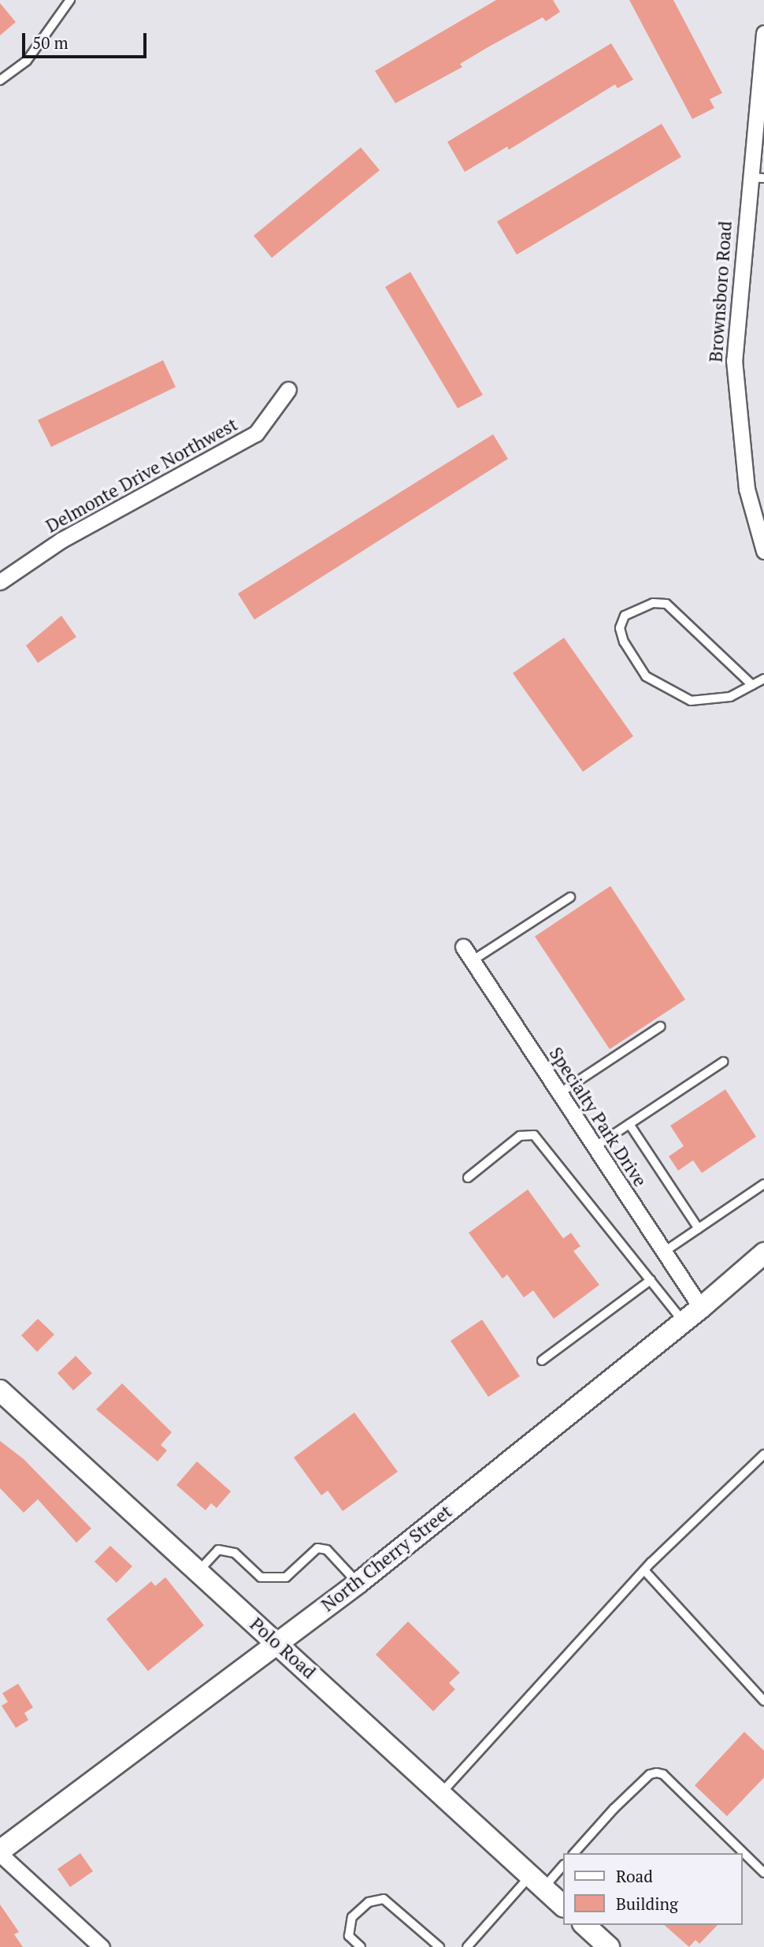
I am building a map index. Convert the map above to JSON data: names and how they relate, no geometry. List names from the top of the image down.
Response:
{
  "streets": {
    "main road": ["North Cherry Street", "Polo Road"],
    "street": ["Brownsboro Road", "Delmonte Drive Northwest", "Specialty Park Drive"]
  },
  "crossings": [
    ["Specialty Park Drive", "North Cherry Street"],
    ["North Cherry Street", "Polo Road"]
  ],
  "legend": ["Road", "Building"],
  "scale_bar": "50 m"
}
